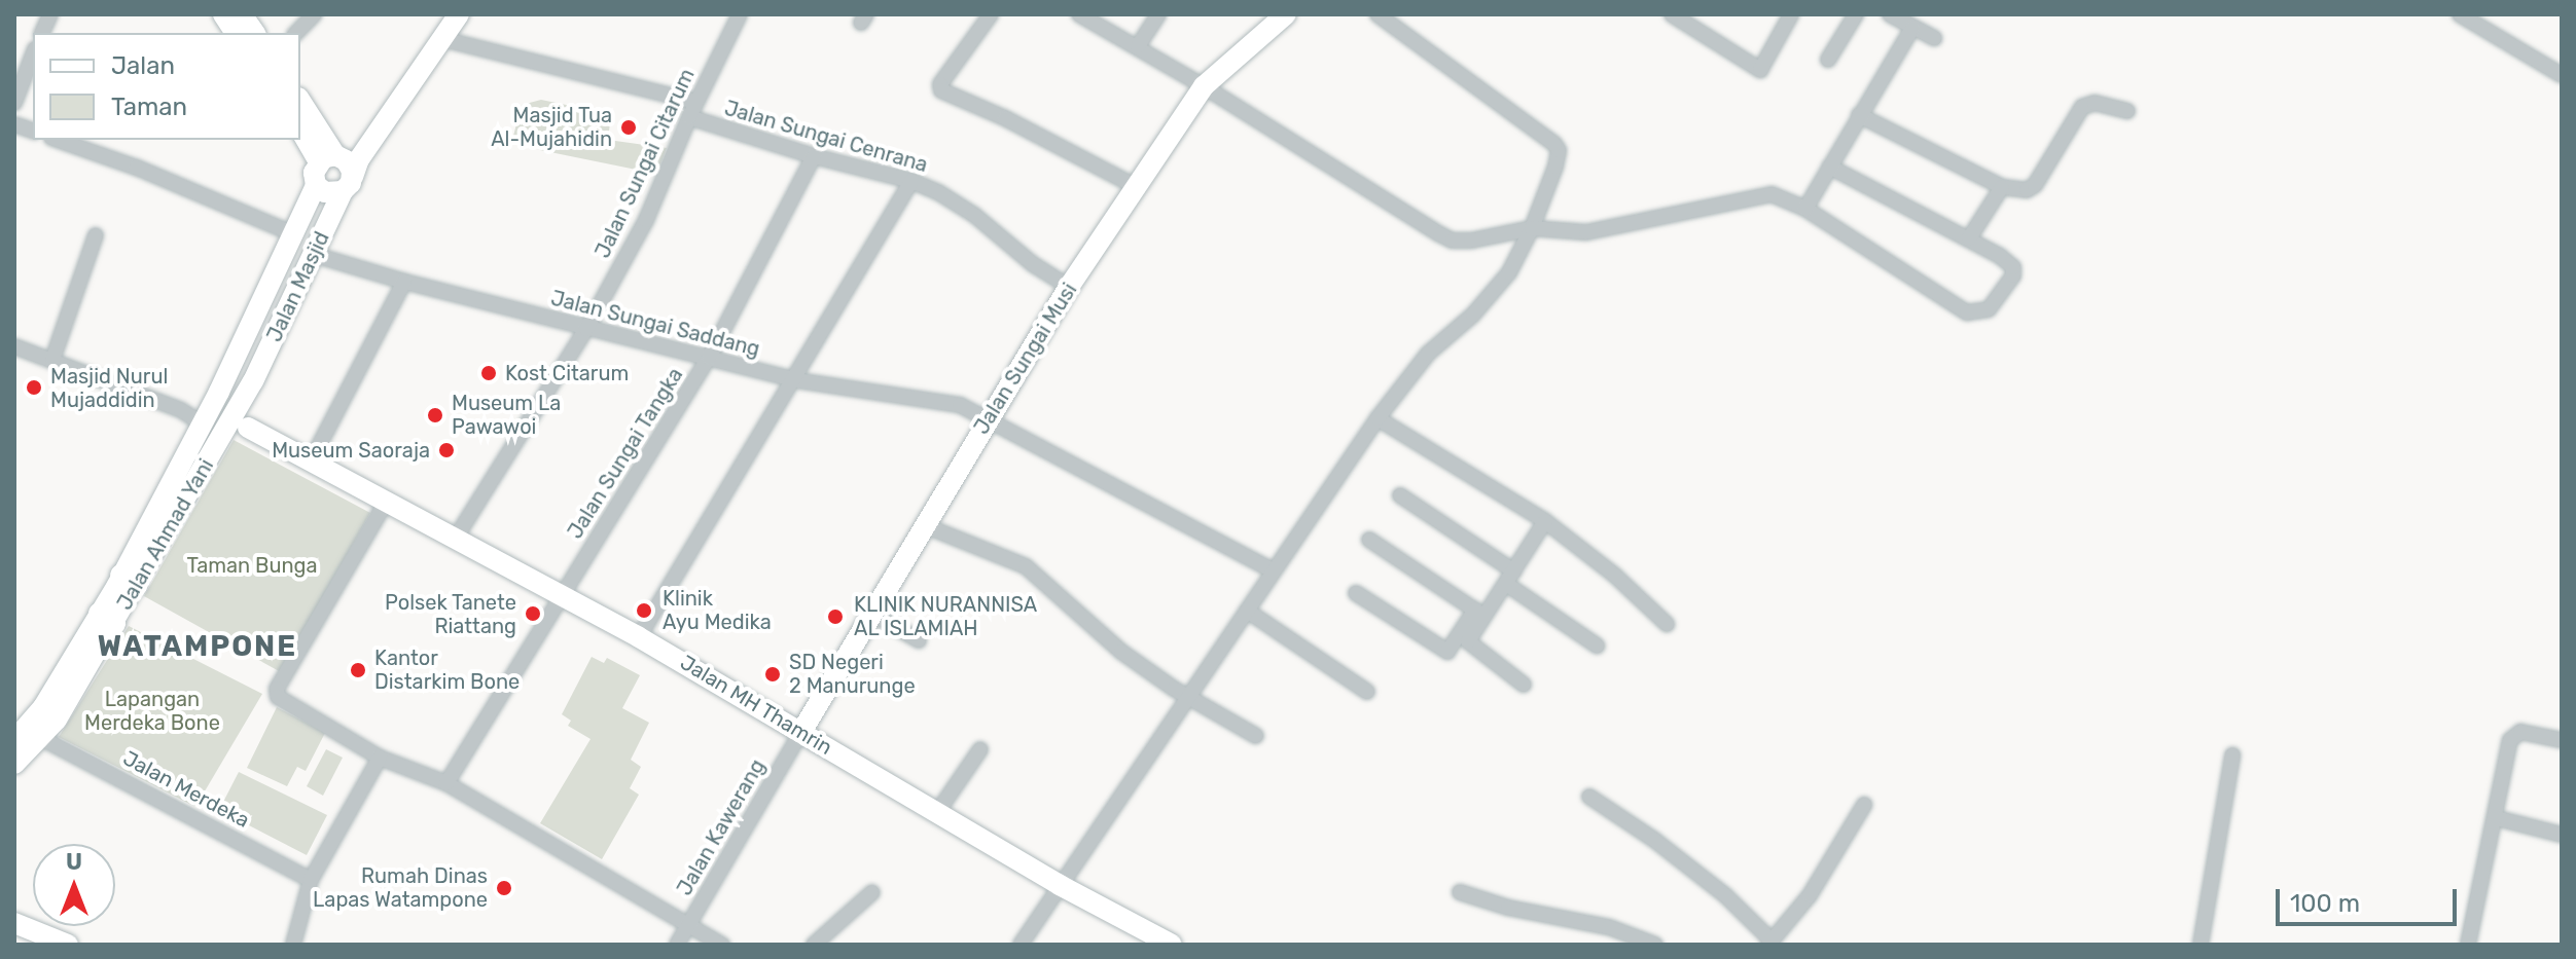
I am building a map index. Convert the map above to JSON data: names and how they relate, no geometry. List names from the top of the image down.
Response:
{
  "streets": {
    "main road": [
      "Jalan Masjid",
      "Jalan Sungai Musi",
      "Jalan Ahmad Yani",
      "Jalan MH Thamrin"
    ],
    "street": [
      "Jalan Sungai Cenrana",
      "Jalan Sungai Citarum",
      "Jalan Sungai Saddang",
      "Jalan Sungai Tangka",
      "Jalan Merdeka",
      "Jalan Kawerang"
    ]
  },
  "crossings": [
    ["Jalan Sungai Cenrana", "Jalan Sungai Citarum"],
    ["Jalan Sungai Cenrana", "Jalan Masjid"],
    ["Jalan Sungai Cenrana", "Jalan Sungai Musi"],
    ["Jalan Sungai Cenrana", "Jalan Sungai Tangka"],
    ["Jalan Sungai Citarum", "Jalan Sungai Saddang"],
    ["Jalan Sungai Citarum", "Jalan MH Thamrin"],
    ["Jalan Masjid", "Jalan Sungai Saddang"],
    ["Jalan Masjid", "Jalan Ahmad Yani"],
    ["Jalan Sungai Saddang", "Jalan Sungai Musi"],
    ["Jalan Sungai Saddang", "Jalan Sungai Tangka"],
    ["Jalan Sungai Musi", "Jalan MH Thamrin"],
    ["Jalan Sungai Musi", "Jalan Kawerang"],
    ["Jalan Sungai Tangka", "Jalan MH Thamrin"],
    ["Jalan Ahmad Yani", "Jalan Merdeka"],
    ["Jalan MH Thamrin", "Jalan Kawerang"]
  ],
  "districts": ["WATAMPONE"],
  "parks": ["Taman Bunga", "Lapangan Merdeka Bone"],
  "places": [
    "Masjid Tua Al-Mujahidin",
    "Kost Citarum",
    "Masjid Nurul Mujaddidin",
    "Museum La Pawawoi",
    "Museum Saoraja",
    "Klinik Ayu Medika",
    "Polsek Tanete Riattang",
    "KLINIK NURANNISA AL ISLAMIAH",
    "Kantor Distarkim Bone",
    "SD Negeri 2 Manurunge",
    "Rumah Dinas Lapas Watampone"
  ],
  "legend": ["Jalan", "Taman"],
  "scale_bar": "100 m",
  "north": "top"
}
